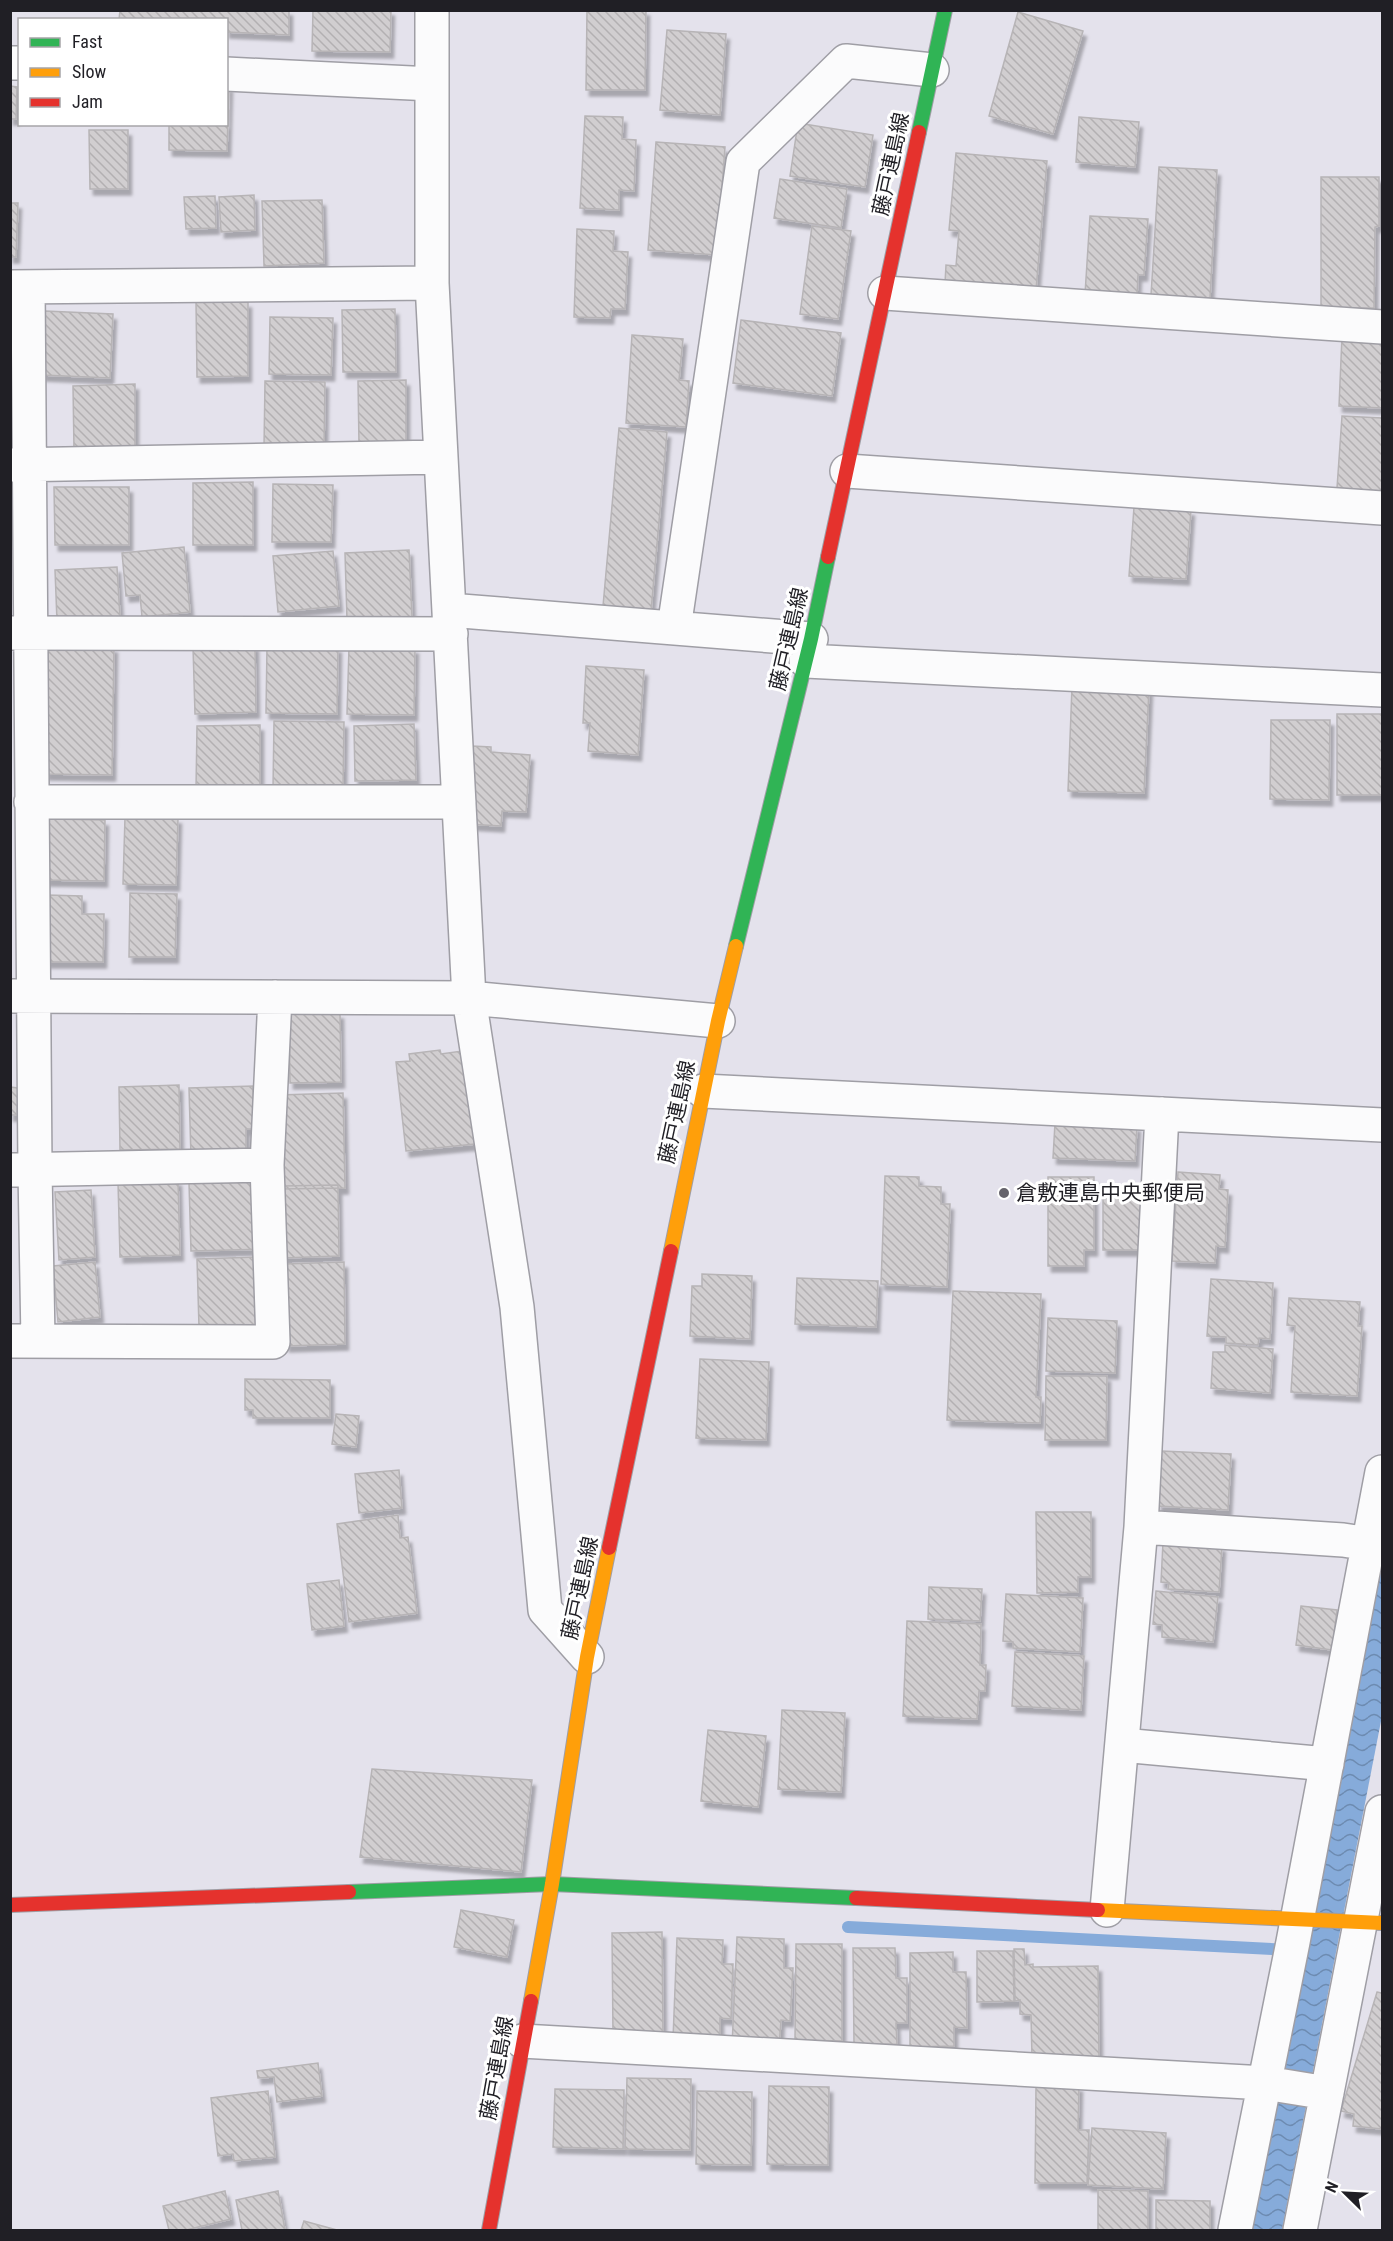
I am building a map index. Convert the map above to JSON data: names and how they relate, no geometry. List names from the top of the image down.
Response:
{
  "streets": {
    "main road": ["藤戸連島線"]
  },
  "places": ["倉敷連島中央郵便局"],
  "legend": ["Fast", "Slow", "Jam"],
  "north": "top left"
}
